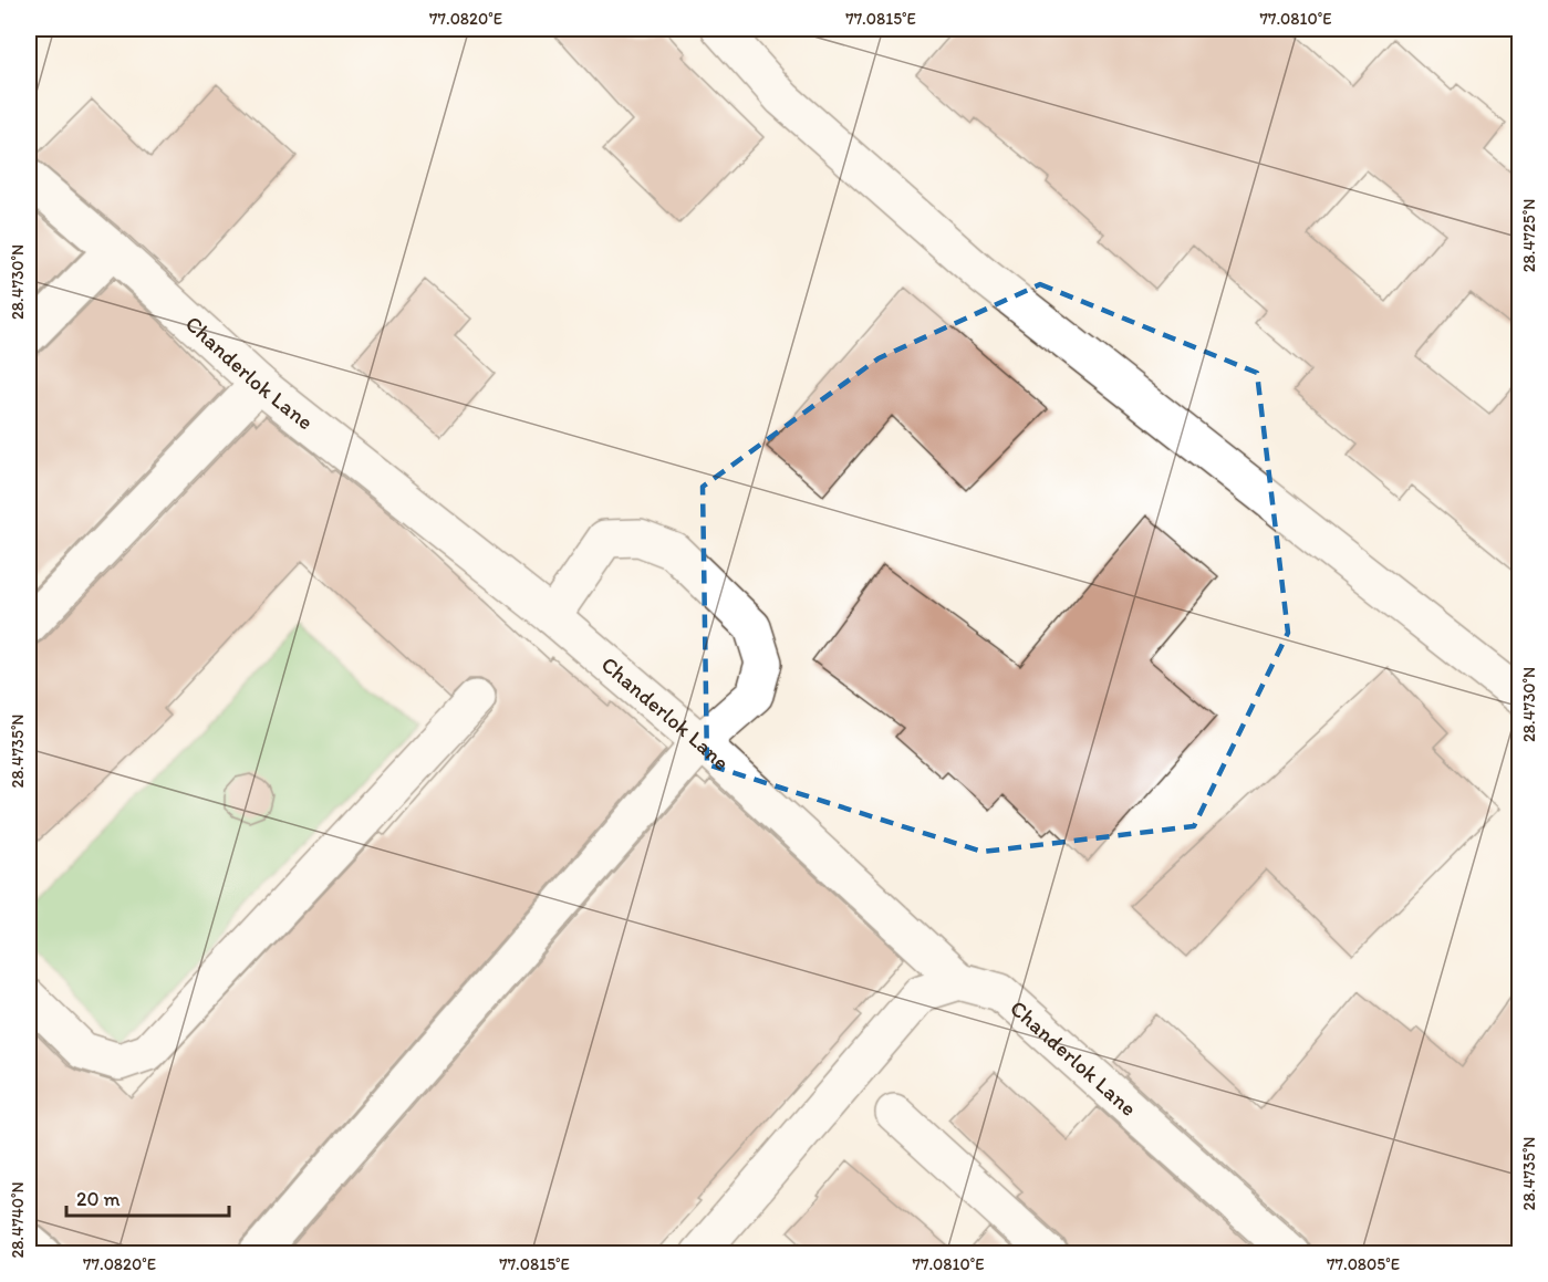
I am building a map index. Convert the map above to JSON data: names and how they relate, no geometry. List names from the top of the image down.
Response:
{
  "streets": {
    "street": ["Chanderlok Lane"]
  },
  "scale_bar": "20 m",
  "coordinates": [
    "77.0820°E",
    "77.0815°E",
    "77.0810°E",
    "28.4725°N",
    "28.4730°N",
    "28.4735°N",
    "28.4740°N",
    "77.0805°E"
  ]
}
